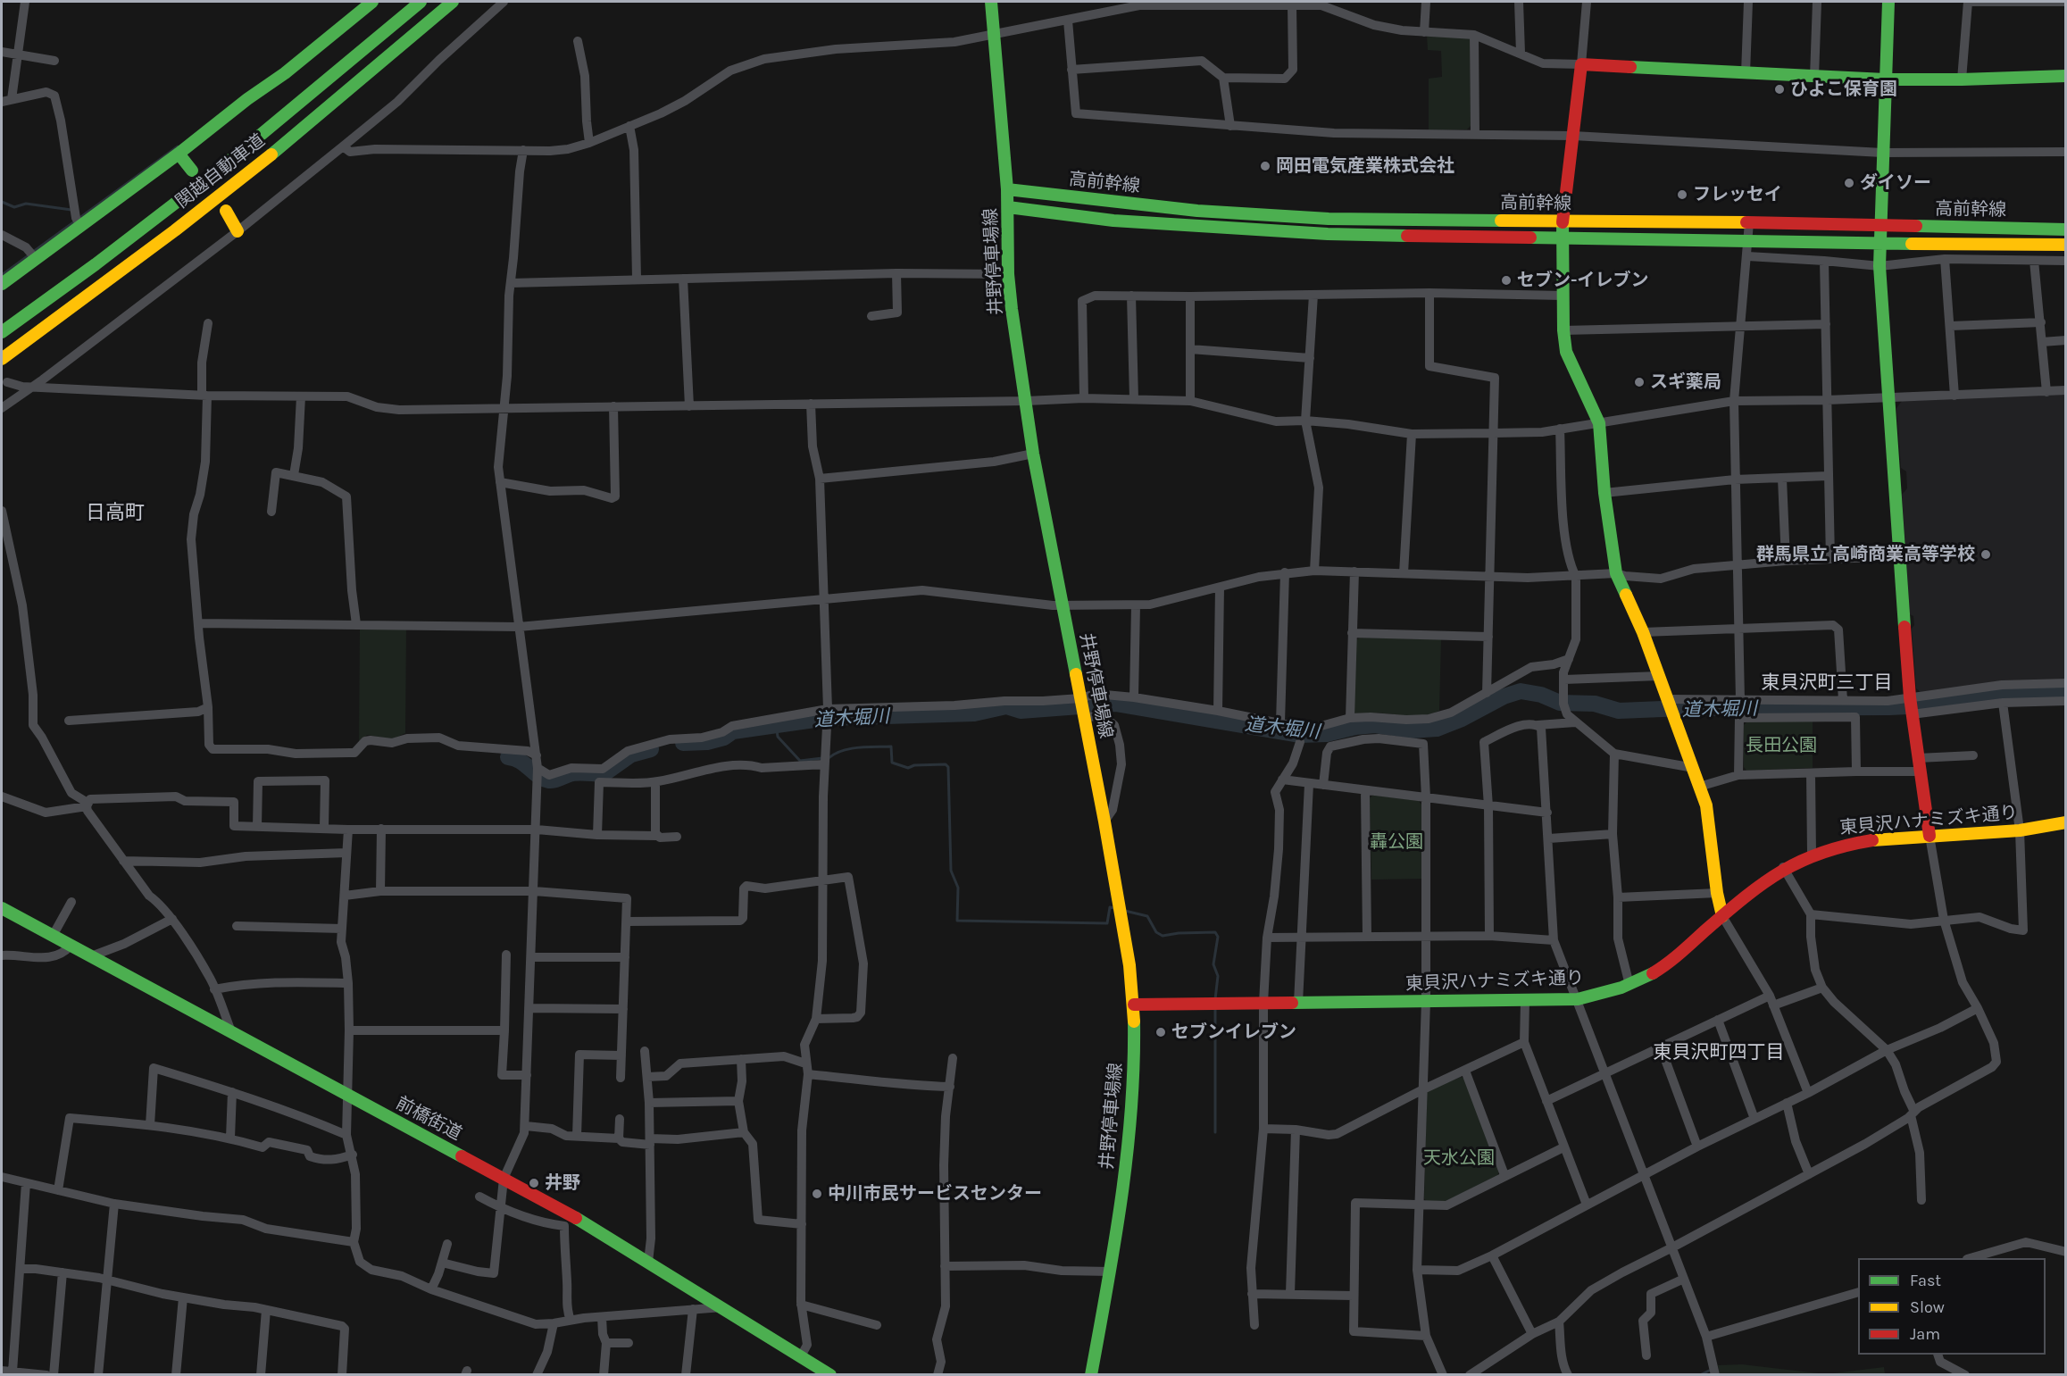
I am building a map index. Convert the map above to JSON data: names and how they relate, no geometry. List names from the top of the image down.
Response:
{
  "streets": {
    "main road": [
      "関越自動車道",
      "高前幹線",
      "井野停車場線",
      "東貝沢ハナミズキ通り",
      "前橋街道"
    ]
  },
  "crossings": [
    ["高前幹線", "井野停車場線"],
    ["井野停車場線", "東貝沢ハナミズキ通り"]
  ],
  "districts": ["日高町", "東貝沢町三丁目", "東貝沢町四丁目"],
  "water": ["道木堀川"],
  "parks": ["長田公園", "轟公園", "天水公園"],
  "places": [
    "ひよこ保育園",
    "岡田電気産業株式会社",
    "ダイソー",
    "フレッセイ",
    "セブン-イレブン",
    "スギ薬局",
    "群馬県立 高崎商業高等学校",
    "セブンイレブン",
    "井野",
    "中川市民サービスセンター"
  ],
  "legend": ["Fast", "Slow", "Jam"]
}
